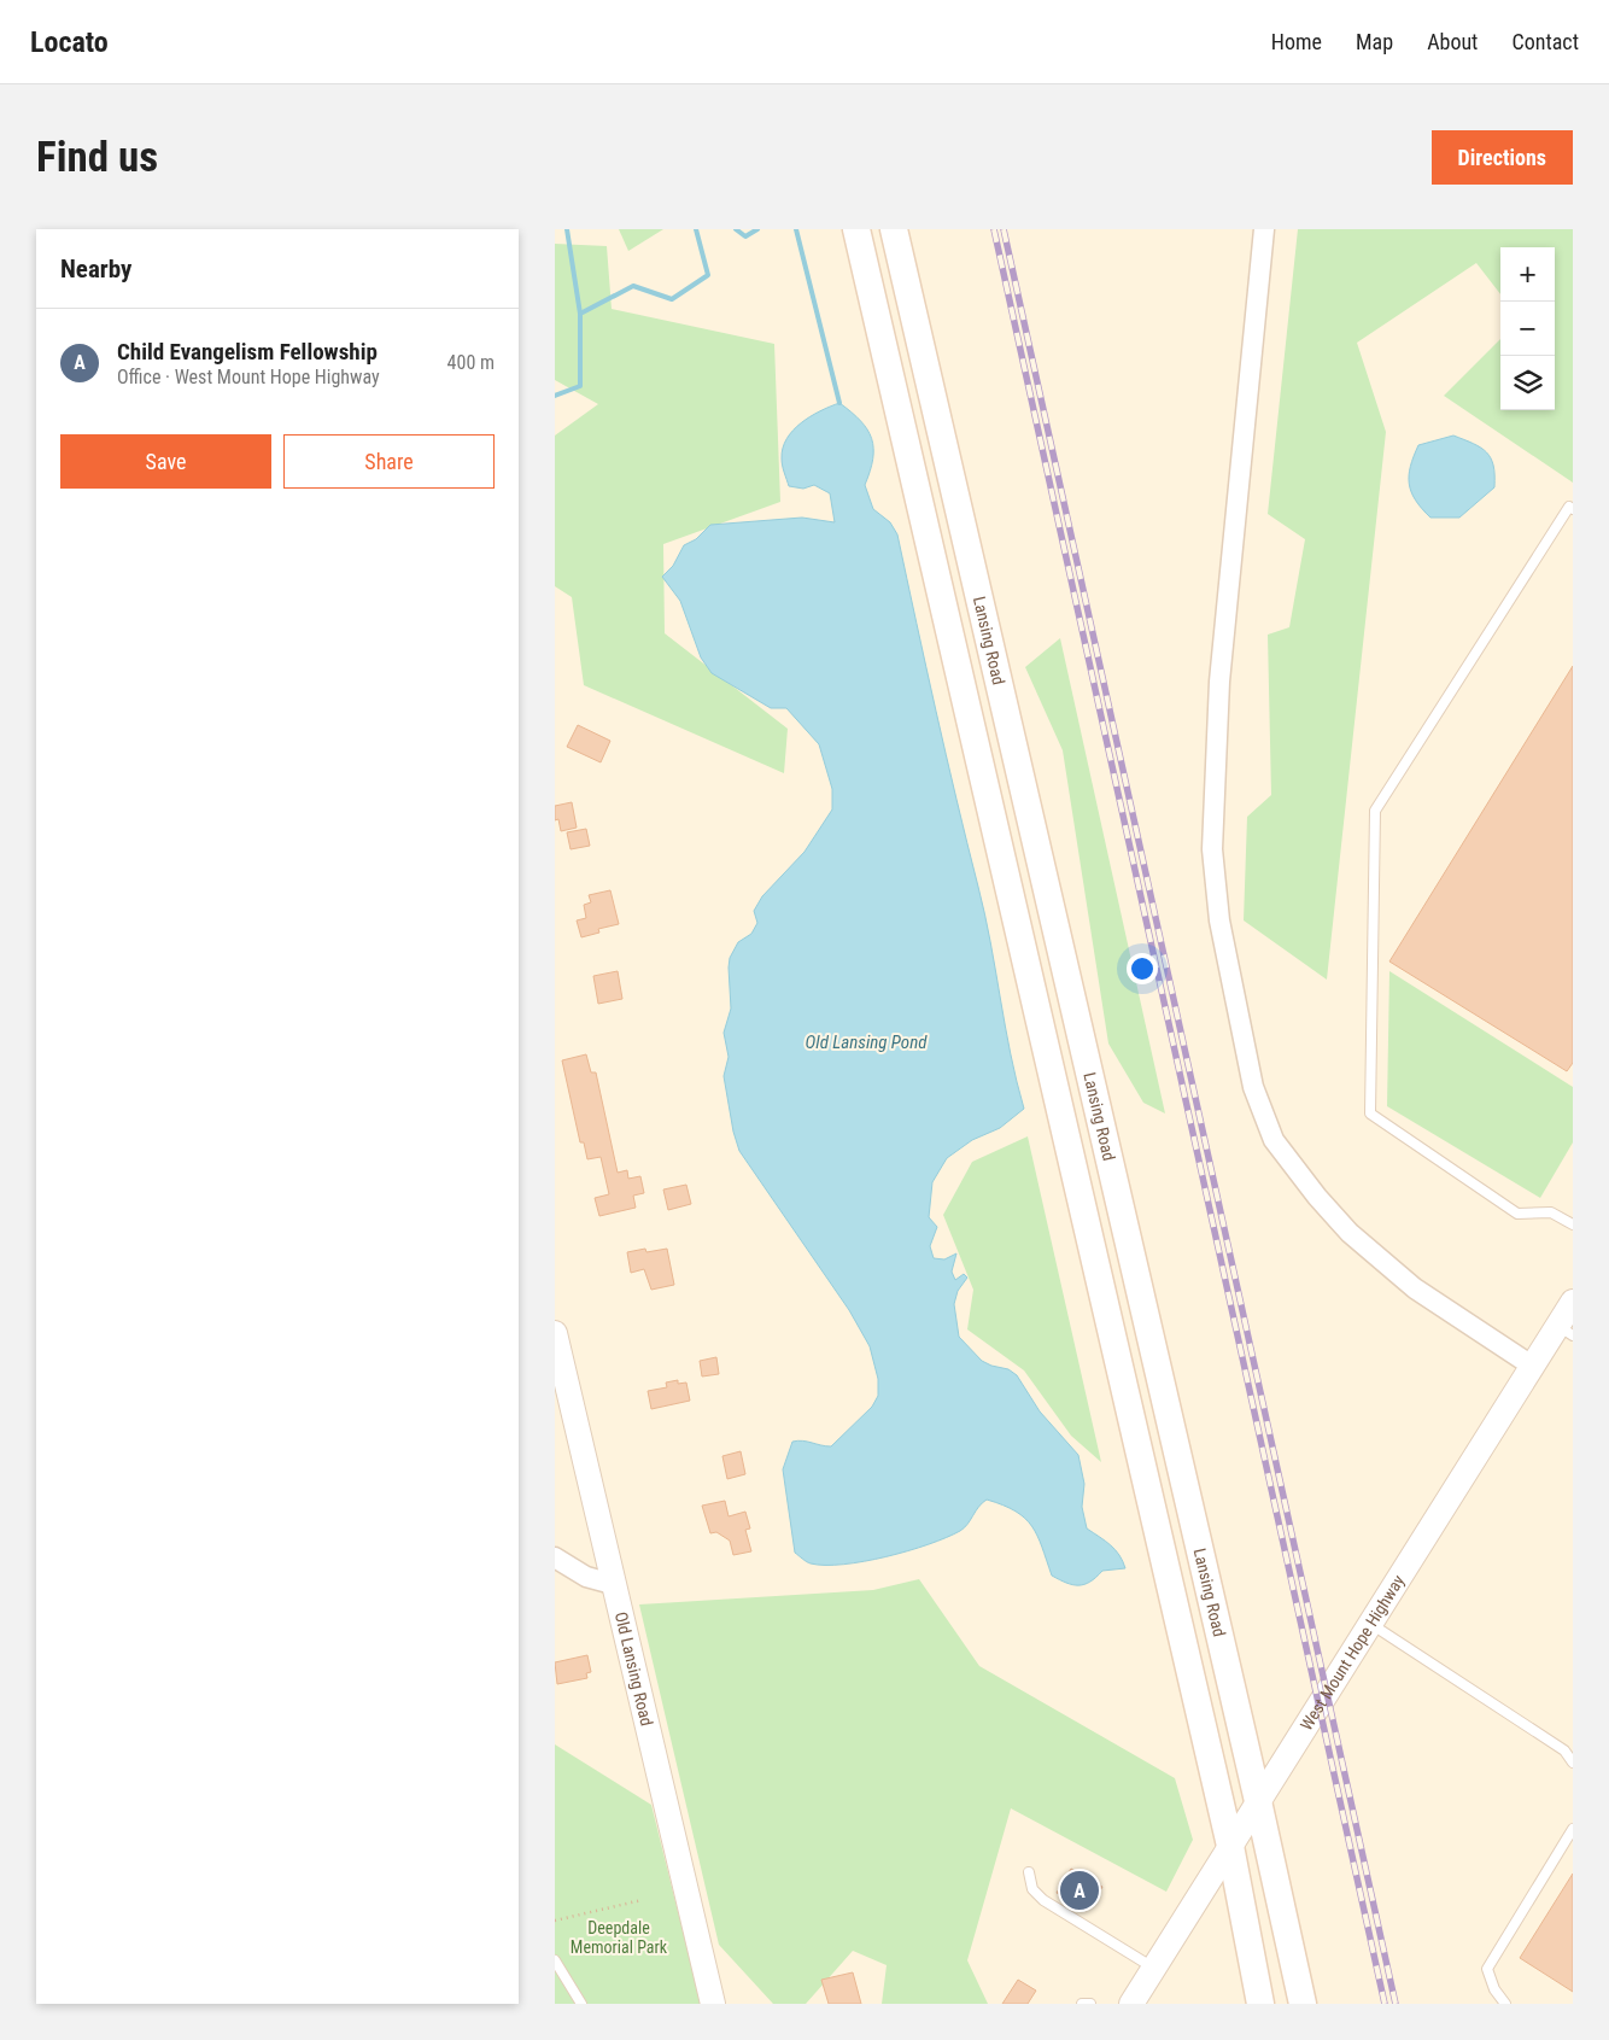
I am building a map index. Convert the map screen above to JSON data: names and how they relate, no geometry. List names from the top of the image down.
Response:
{
  "streets": {
    "main road": ["Lansing Road"],
    "street": ["West Mount Hope Highway", "Old Lansing Road"]
  },
  "crossings": [
    ["Lansing Road", "West Mount Hope Highway"]
  ],
  "water": ["Old Lansing Pond"],
  "parks": ["Deepdale Memorial Park"],
  "page": {
    "header": "Locato",
    "nav": [
      "Home",
      "Map",
      "About",
      "Contact"
    ],
    "buttons": [
      "Directions",
      ["Save", "Share"]
    ],
    "title": "Find us",
    "heading": "Nearby",
    "map_buttons": ["+", "−"],
    "list": [
      {
        "mark": "A",
        "name": "Child Evangelism Fellowship",
        "note": "Office · West Mount Hope Highway",
        "value": "400 m"
      }
    ],
    "pins": "A"
  }
}
